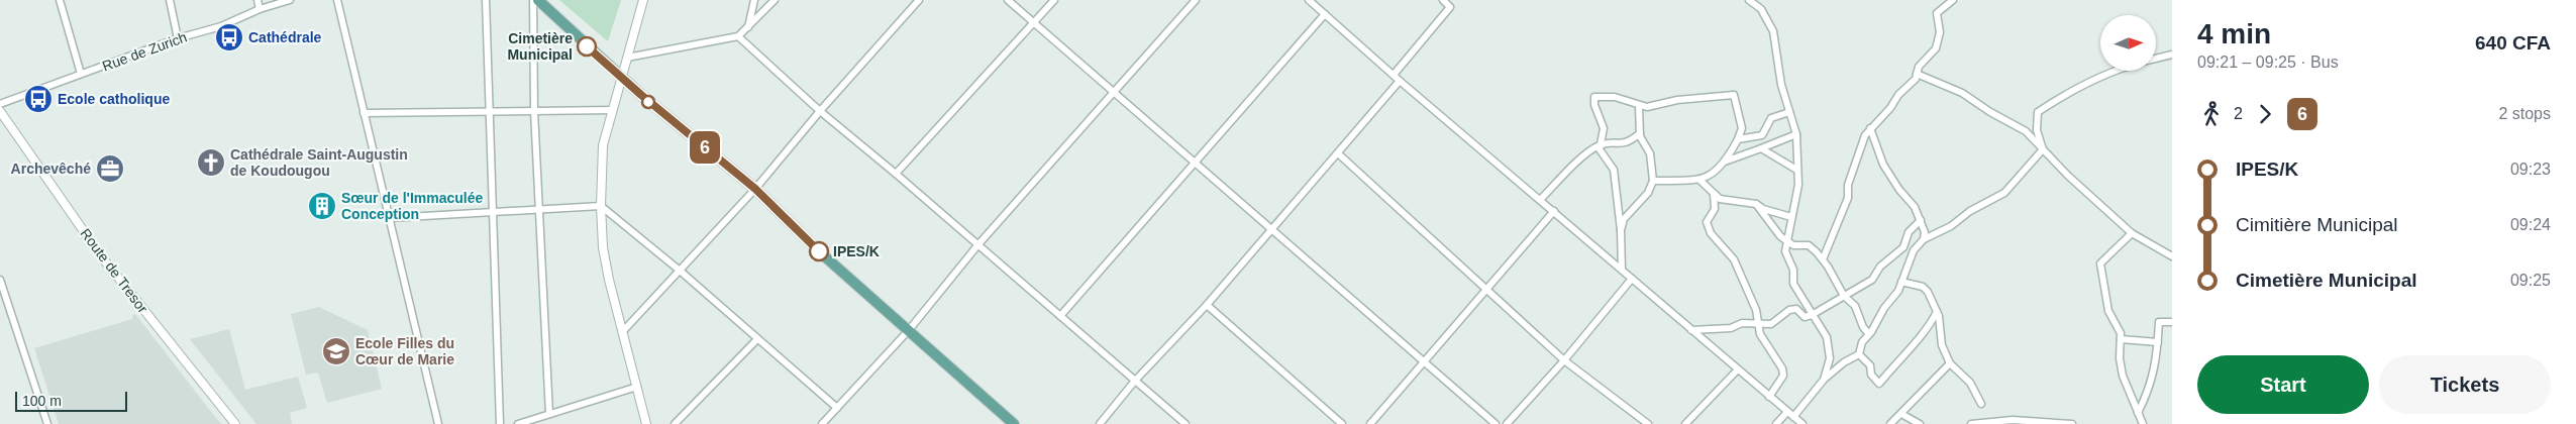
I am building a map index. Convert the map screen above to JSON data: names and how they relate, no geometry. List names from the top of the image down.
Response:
{
  "streets": {
    "street": ["Rue de Zurich", "Route de Tresor"]
  },
  "places": {
    "bus stop": ["Cathédrale", "Ecole catholique"],
    "other": ["Cimetière Municipal", "IPES/K"],
    "church": ["Cathédrale Saint-Augustin de Koudougou"],
    "office": ["Archevêché"],
    "building": ["Sœur de l'Immaculée Conception"],
    "school or university": ["Ecole Filles du Cœur de Marie"]
  },
  "lines": ["bus line 6"],
  "scale_bar": "100 m",
  "north": "right",
  "page": {
    "on_map": "6",
    "heading": ["4 min", "09:21 – 09:25 · Bus", "640 CFA"],
    "legs": ["2", "6", "2 stops"],
    "list": [
      {
        "name": "IPES/K",
        "value": "09:23"
      },
      {
        "name": "Cimitière Municipal",
        "value": "09:24"
      },
      {
        "name": "Cimetière Municipal",
        "value": "09:25"
      }
    ],
    "buttons": ["Start", "Tickets"],
    "scale": "100 m"
  }
}
